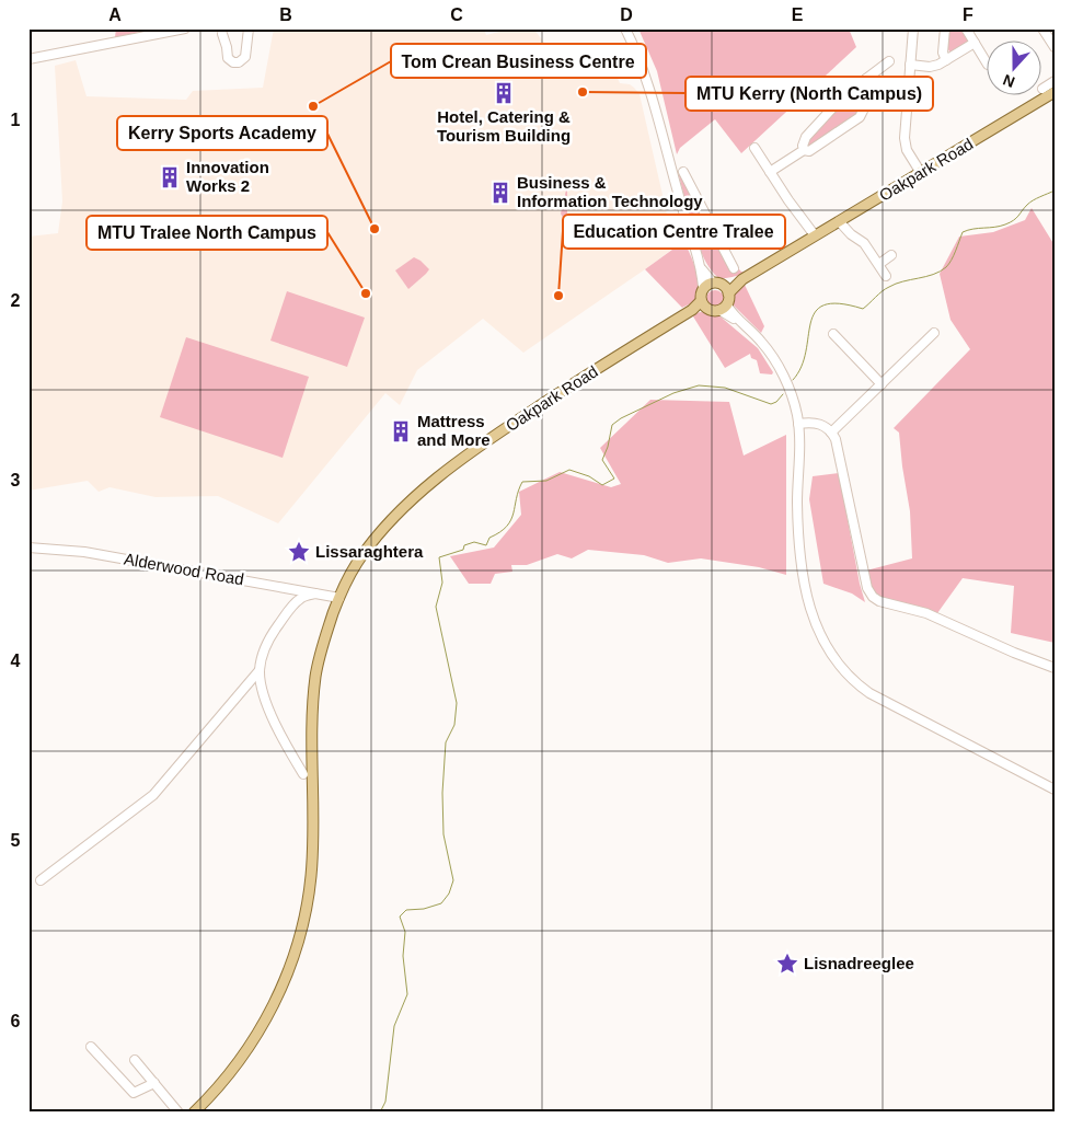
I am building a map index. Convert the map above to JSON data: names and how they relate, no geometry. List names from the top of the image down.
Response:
{
  "streets": {
    "main road": ["Oakpark Road"],
    "street": ["Alderwood Road"]
  },
  "crossings": [
    ["Oakpark Road", "Alderwood Road"]
  ],
  "places": {
    "other": [
      "MTU Kerry (North Campus)",
      "Tom Crean Business Centre",
      "Kerry Sports Academy",
      "MTU Tralee North Campus",
      "Education Centre Tralee"
    ],
    "building": [
      "Hotel, Catering & Tourism Building",
      "Innovation Works 2",
      "Business & Information Technology",
      "Mattress and More"
    ],
    "place": ["Lissaraghtera", "Lisnadreeglee"]
  },
  "north": "bottom",
  "grid": {
    "columns": [
      "A",
      "B",
      "C",
      "D",
      "E",
      "F"
    ],
    "rows": [
      "1",
      "2",
      "3",
      "4",
      "5",
      "6"
    ]
  }
}
